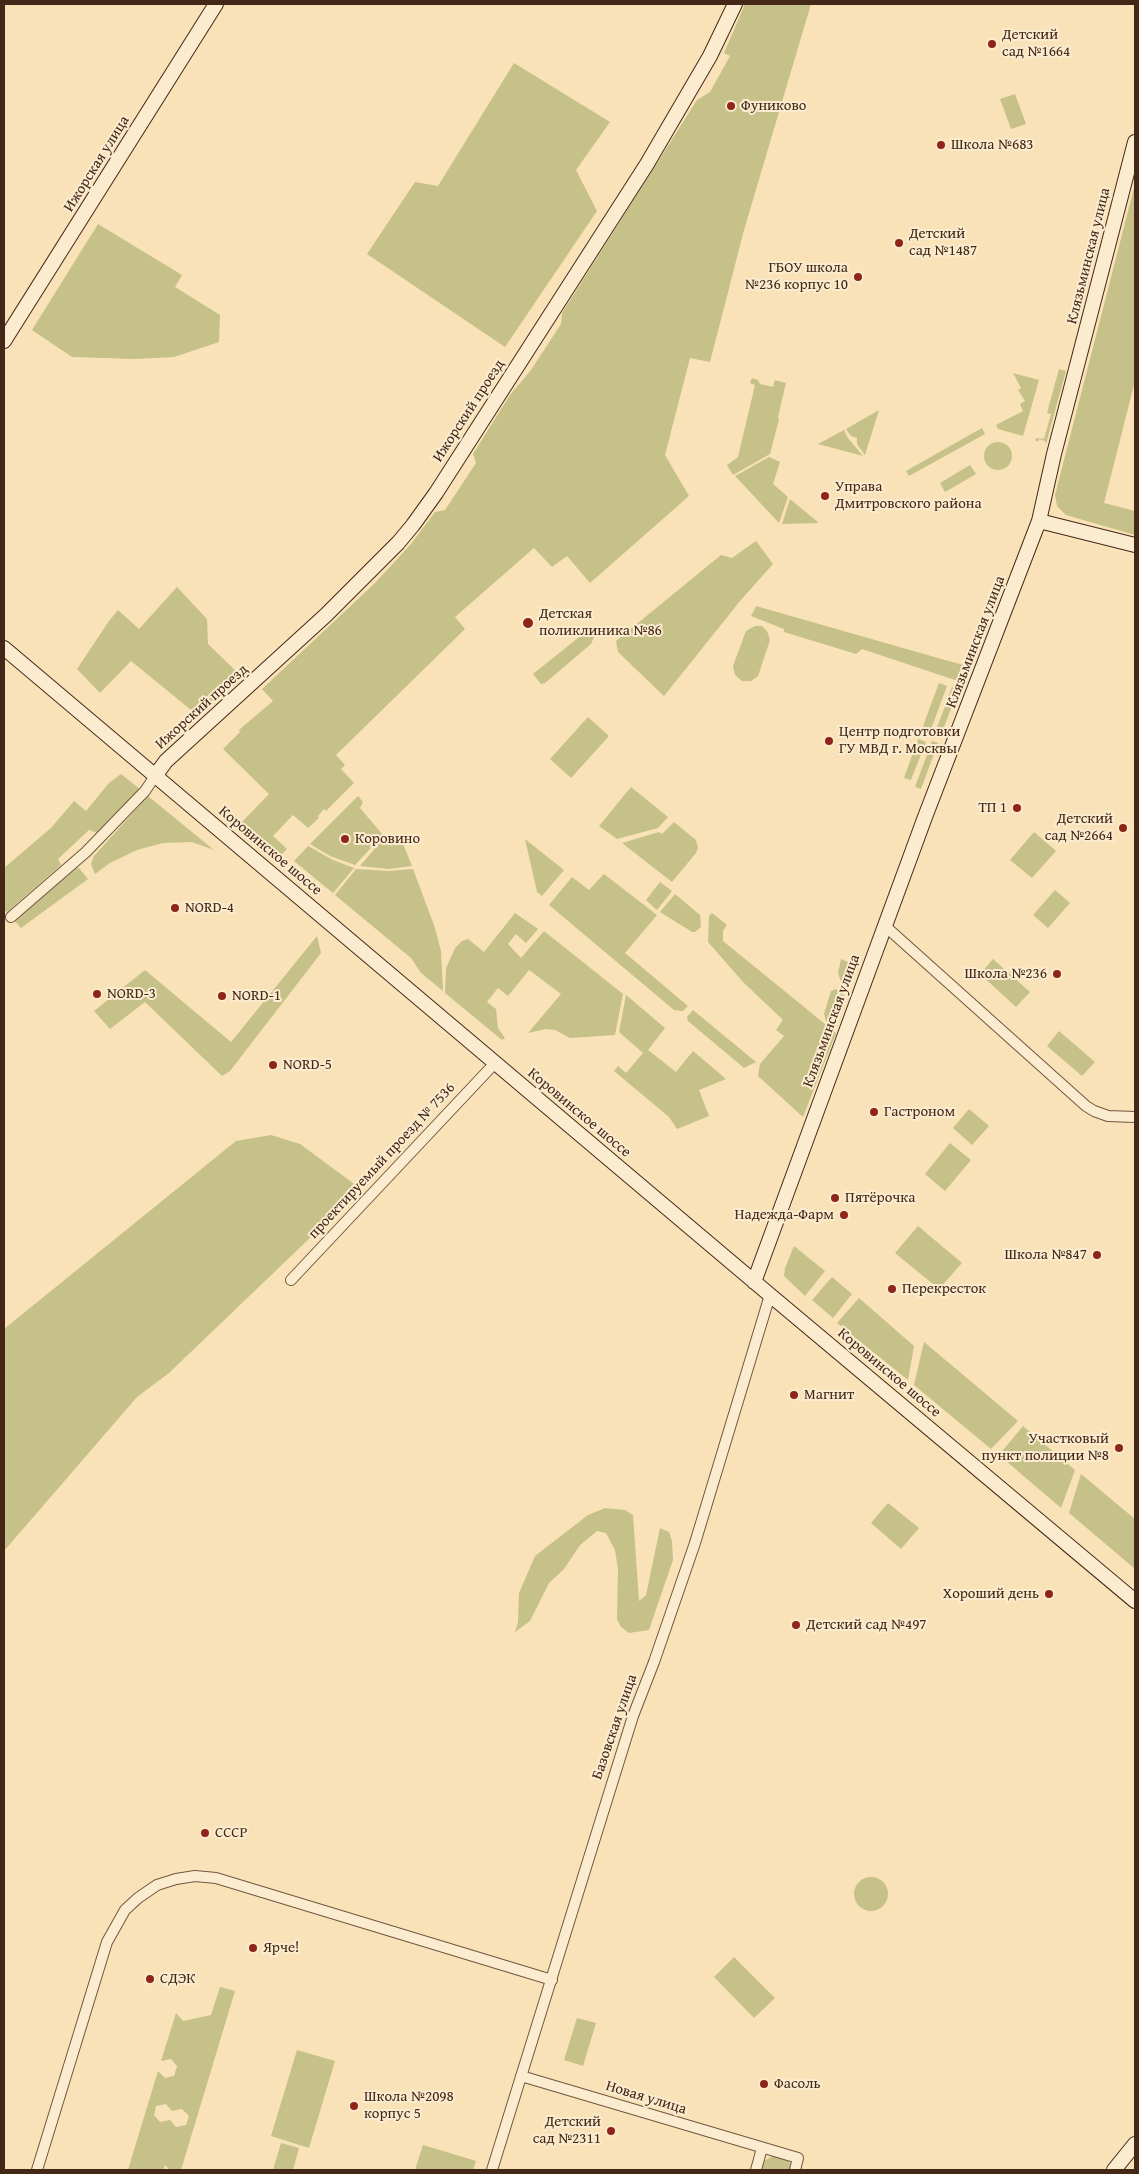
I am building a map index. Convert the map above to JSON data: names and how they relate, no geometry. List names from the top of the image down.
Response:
{
  "streets": {
    "street": [
      "Ижорская улица",
      "Клязьминская улица",
      "Ижорский проезд",
      "Коровинское шоссе",
      "проектируемый проезд № 7536",
      "Базовская улица",
      "Новая улица"
    ]
  },
  "crossings": [
    ["Клязьминская улица", "Коровинское шоссе"],
    ["Ижорский проезд", "Коровинское шоссе"],
    ["Коровинское шоссе", "проектируемый проезд № 7536"],
    ["Коровинское шоссе", "Базовская улица"],
    ["Базовская улица", "Новая улица"]
  ],
  "places": [
    "Детский сад №1664",
    "Фуниково",
    "Школа №683",
    "Детский сад №1487",
    "ГБОУ школа №236 корпус 10",
    "Управа Дмитровского района",
    "Детская поликлиника №86",
    "Центр подготовки ГУ МВД г. Москвы",
    "ТП 1",
    "Детский сад №2664",
    "Коровино",
    "NORD-4",
    "Школа №236",
    "NORD-3",
    "NORD-1",
    "NORD-5",
    "Гастроном",
    "Пятёрочка",
    "Надежда-Фарм",
    "Школа №847",
    "Перекресток",
    "Магнит",
    "Участковый пункт полиции №8",
    "Хороший день",
    "Детский сад №497",
    "СССР",
    "Ярче!",
    "СДЭК",
    "Фасоль",
    "Школа №2098 корпус 5",
    "Детский сад №2311"
  ]
}
